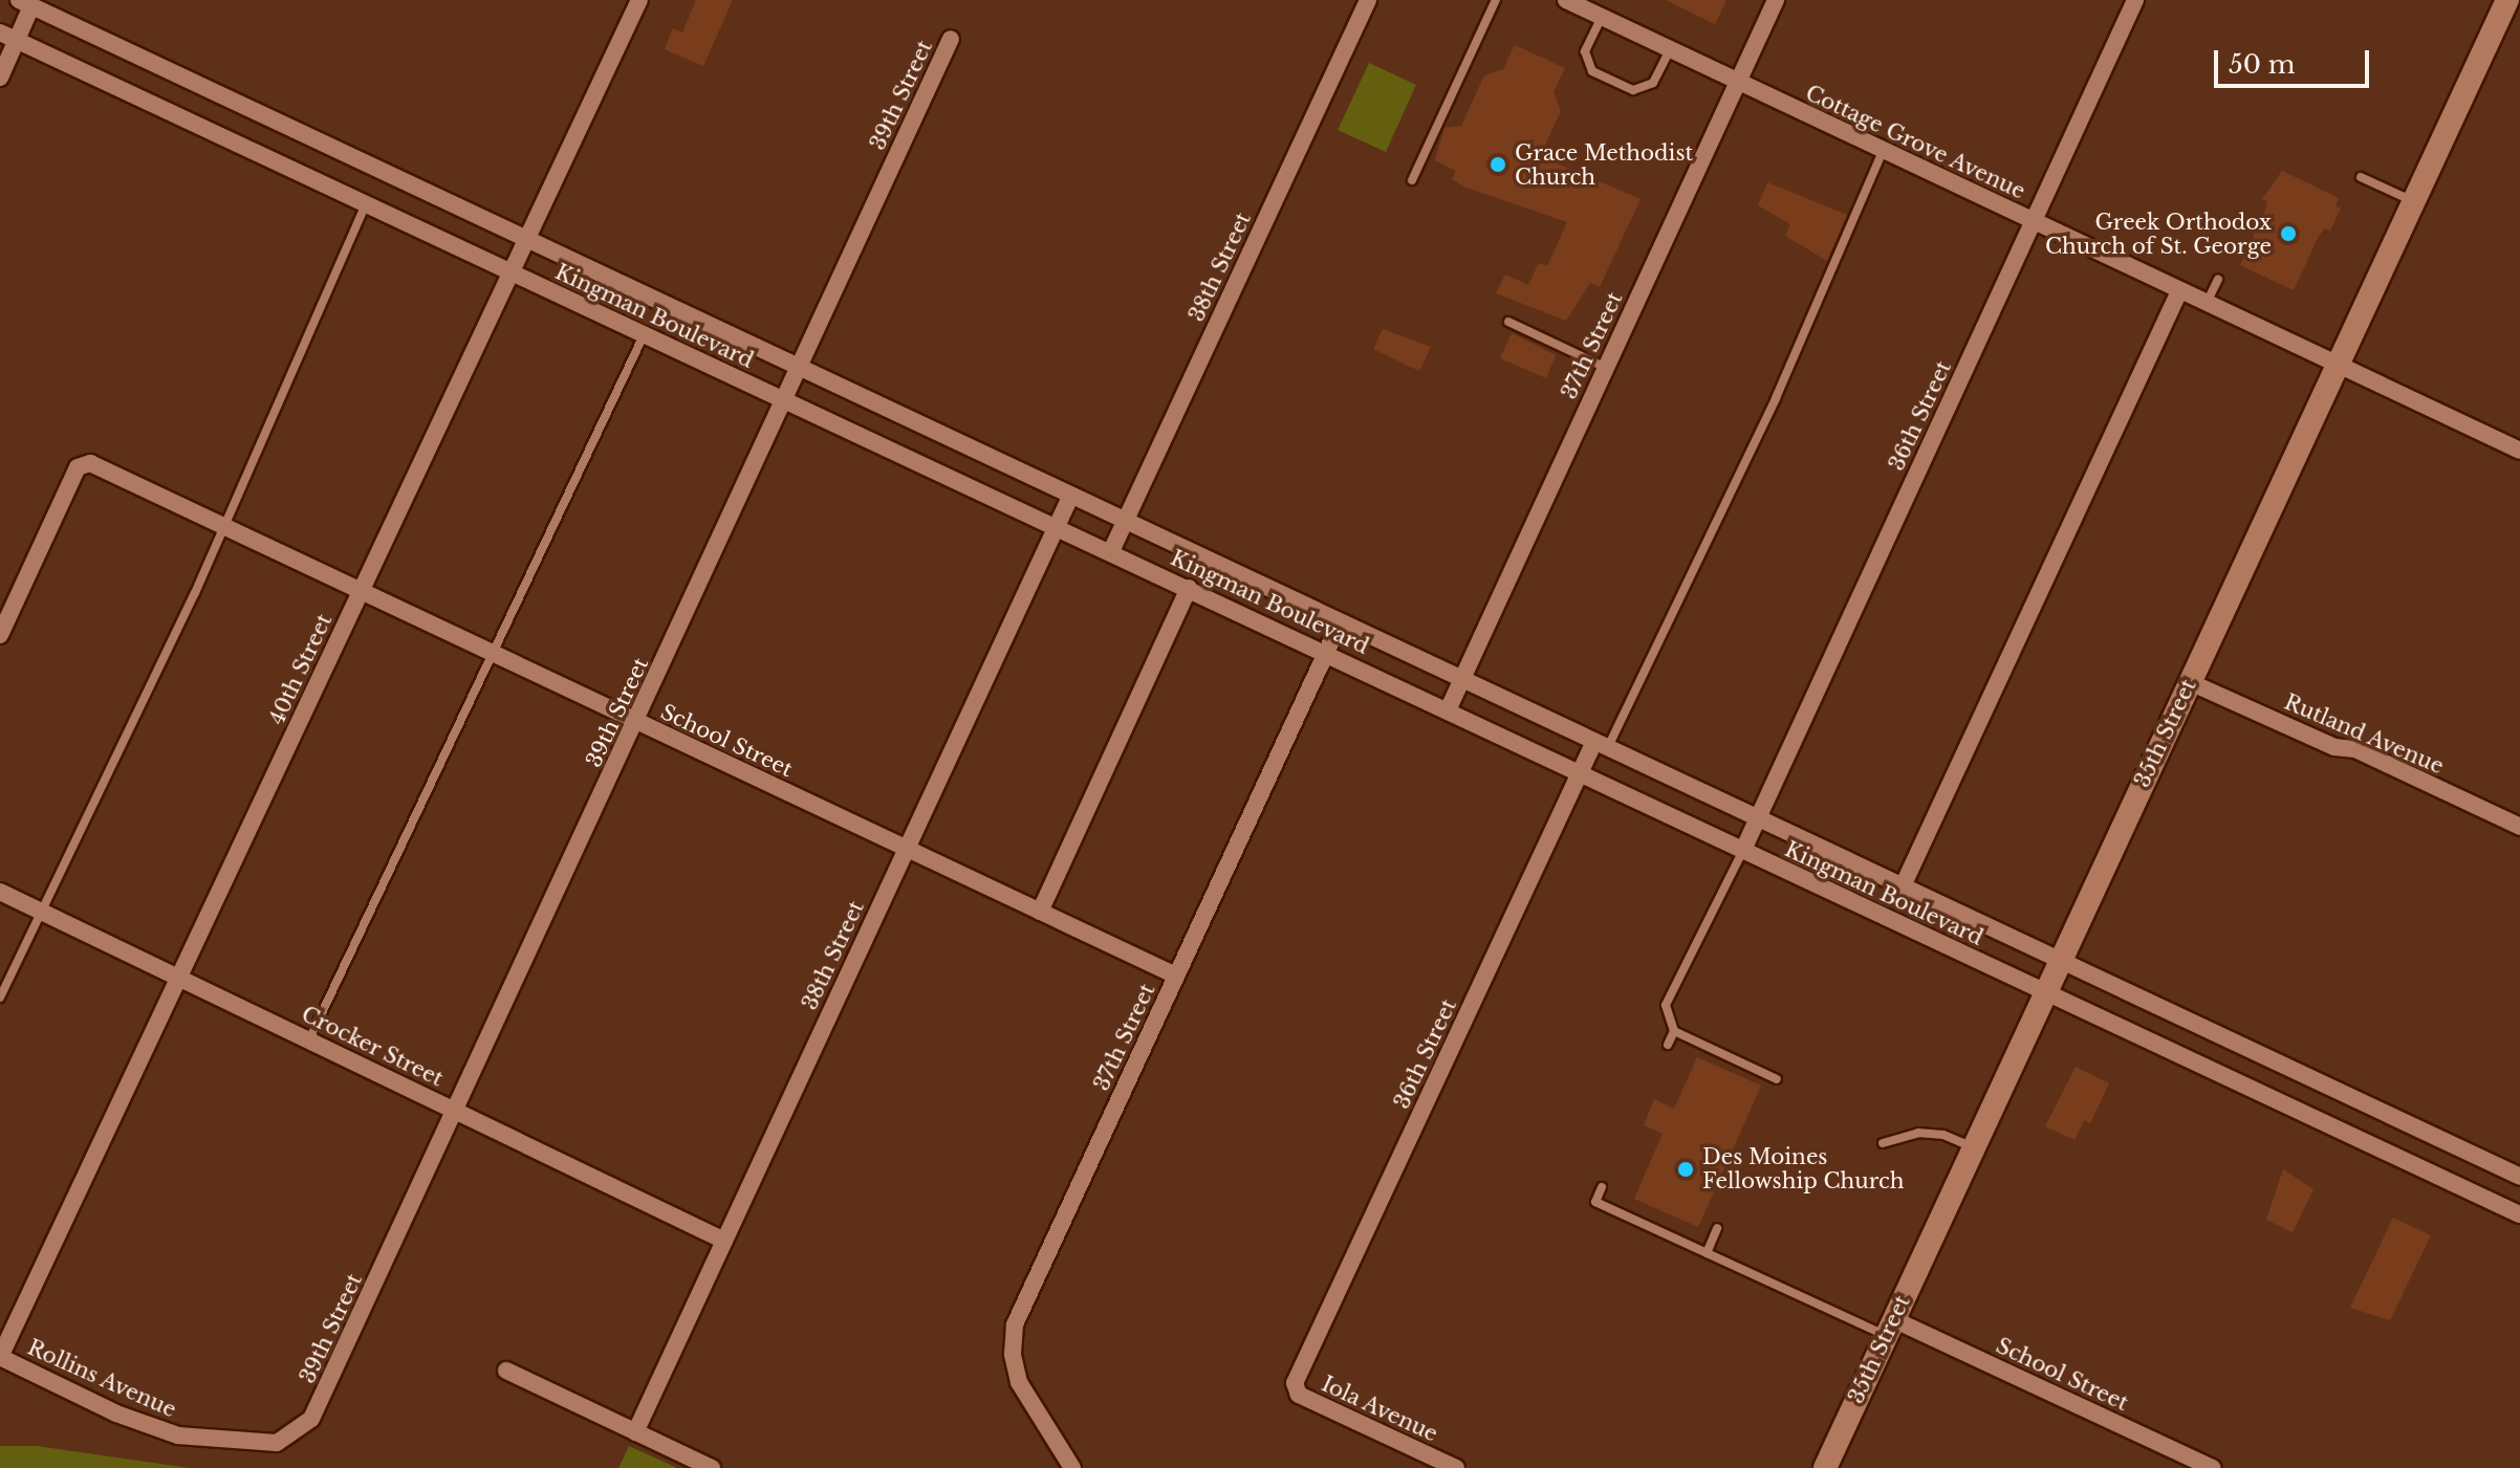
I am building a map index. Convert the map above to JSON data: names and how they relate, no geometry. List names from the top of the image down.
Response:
{
  "streets": {
    "street": [
      "39th Street",
      "Cottage Grove Avenue",
      "38th Street",
      "Kingman Boulevard",
      "37th Street",
      "36th Street",
      "40th Street",
      "35th Street",
      "Rutland Avenue",
      "School Street",
      "Crocker Street",
      "Rollins Avenue",
      "Iola Avenue"
    ]
  },
  "crossings": [
    ["39th Street", "Kingman Boulevard"],
    ["39th Street", "School Street"],
    ["39th Street", "Crocker Street"],
    ["39th Street", "Rollins Avenue"],
    ["Cottage Grove Avenue", "37th Street"],
    ["Cottage Grove Avenue", "36th Street"],
    ["Cottage Grove Avenue", "35th Street"],
    ["38th Street", "Kingman Boulevard"],
    ["38th Street", "School Street"],
    ["38th Street", "Crocker Street"],
    ["Kingman Boulevard", "37th Street"],
    ["Kingman Boulevard", "36th Street"],
    ["Kingman Boulevard", "40th Street"],
    ["Kingman Boulevard", "35th Street"],
    ["37th Street", "School Street"],
    ["36th Street", "Iola Avenue"],
    ["40th Street", "School Street"],
    ["40th Street", "Crocker Street"],
    ["40th Street", "Rollins Avenue"],
    ["35th Street", "Rutland Avenue"],
    ["35th Street", "School Street"]
  ],
  "places": ["Grace Methodist Church", "Greek Orthodox Church of St. George", "Des Moines Fellowship Church"],
  "scale_bar": "50 m"
}
